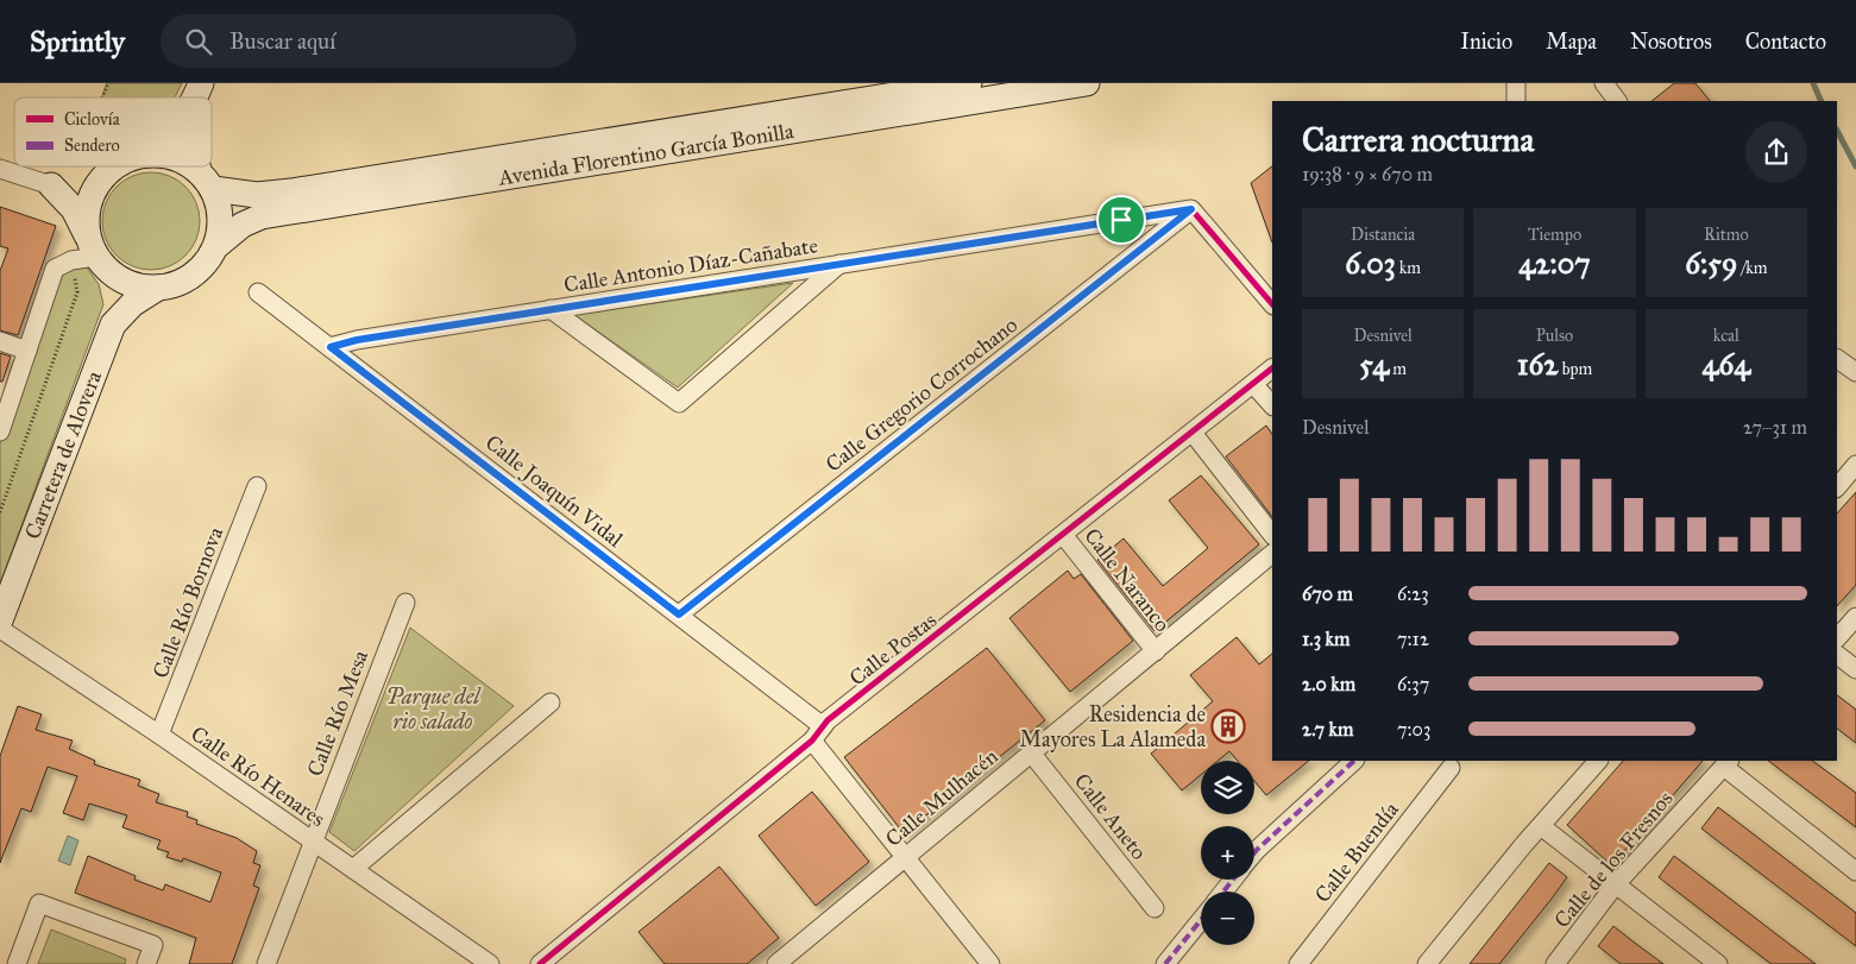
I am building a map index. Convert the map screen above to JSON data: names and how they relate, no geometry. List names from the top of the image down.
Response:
{
  "streets": {
    "street": [
      "Avenida Florentino García Bonilla",
      "Calle Antonio Díaz-Cañabate",
      "Calle Gregorio Corrochano",
      "Carretera de Alovera",
      "Calle Joaquín Vidal",
      "Calle Naranco",
      "Calle Río Bornova",
      "Calle Postas",
      "Calle Río Mesa",
      "Calle Río Henares",
      "Calle Mulhacén",
      "Calle Aneto",
      "Calle Buendía",
      "Calle de los Fresnos"
    ]
  },
  "crossings": [
    ["Calle Antonio Díaz-Cañabate", "Calle Gregorio Corrochano"],
    ["Calle Antonio Díaz-Cañabate", "Calle Joaquín Vidal"],
    ["Calle Gregorio Corrochano", "Calle Joaquín Vidal"],
    ["Calle Joaquín Vidal", "Calle Postas"],
    ["Calle Joaquín Vidal", "Calle Mulhacén"],
    ["Calle Naranco", "Calle Postas"],
    ["Calle Naranco", "Calle Mulhacén"],
    ["Calle Río Bornova", "Calle Río Henares"],
    ["Calle Río Mesa", "Calle Río Henares"],
    ["Calle Mulhacén", "Calle Aneto"]
  ],
  "parks": ["Parque del rio salado"],
  "places": {
    "building": ["Residencia de Mayores La Alameda"]
  },
  "legend": ["Ciclovía", "Sendero"],
  "page": {
    "header": "Sprintly",
    "search": "Buscar aquí",
    "nav": [
      "Inicio",
      "Mapa",
      "Nosotros",
      "Contacto"
    ],
    "heading": ["Carrera nocturna", "19:38 · 9 × 670 m"],
    "stats": [
      ["Distancia", "6.03 km"],
      ["Tiempo", "42:07"],
      ["Ritmo", "6:59 /km"],
      ["Desnivel", "54 m"],
      ["Pulso", "162 bpm"],
      ["kcal", "464"]
    ],
    "chart": ["Desnivel", "27–31 m"],
    "list": [
      {
        "name": "670 m",
        "note": "6:23"
      },
      {
        "name": "1.3 km",
        "note": "7:12"
      },
      {
        "name": "2.0 km",
        "note": "6:37"
      },
      {
        "name": "2.7 km",
        "note": "7:03"
      }
    ],
    "map_buttons": ["+", "−"]
  }
}
